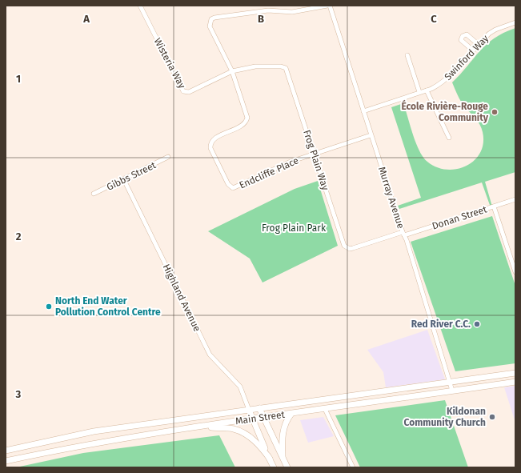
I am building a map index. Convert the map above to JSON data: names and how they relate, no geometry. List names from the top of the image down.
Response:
{
  "streets": {
    "main road": ["Main Street"],
    "street": [
      "Swinford Way",
      "Wisteria Way",
      "Frog Plain Way",
      "Endcliffe Place",
      "Gibbs Street",
      "Murray Avenue",
      "Donan Street",
      "Highland Avenue"
    ]
  },
  "crossings": [
    ["Swinford Way", "Murray Avenue"],
    ["Wisteria Way", "Frog Plain Way"],
    ["Wisteria Way", "Endcliffe Place"],
    ["Frog Plain Way", "Endcliffe Place"],
    ["Frog Plain Way", "Murray Avenue"],
    ["Frog Plain Way", "Donan Street"],
    ["Endcliffe Place", "Murray Avenue"],
    ["Gibbs Street", "Highland Avenue"],
    ["Murray Avenue", "Donan Street"],
    ["Murray Avenue", "Main Street"],
    ["Highland Avenue", "Main Street"]
  ],
  "parks": ["Frog Plain Park"],
  "places": [
    "École Rivière-Rouge Community",
    "North End Water Pollution Control Centre",
    "Red River C.C.",
    "Kildonan Community Church"
  ],
  "grid": {
    "columns": ["A", "B", "C"],
    "rows": ["1", "2", "3"]
  }
}
